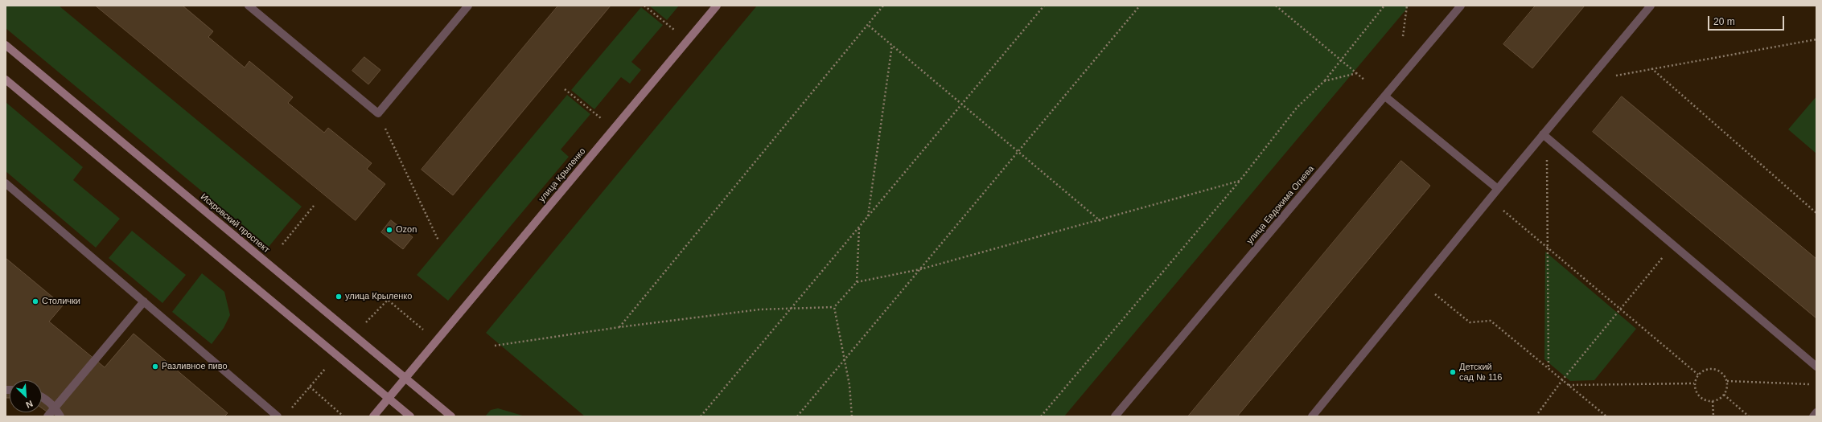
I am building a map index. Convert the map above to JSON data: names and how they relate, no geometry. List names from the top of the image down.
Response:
{
  "streets": {
    "street": ["улица Крыленко", "улица Евдокима Огнева", "Искровский проспект"]
  },
  "crossings": [
    ["улица Крыленко", "Искровский проспект"]
  ],
  "places": [
    "Ozon",
    "улица Крыленко",
    "Столички",
    "Разливное пиво",
    "Детский сад № 116"
  ],
  "scale_bar": "20 m",
  "north": "bottom right"
}
